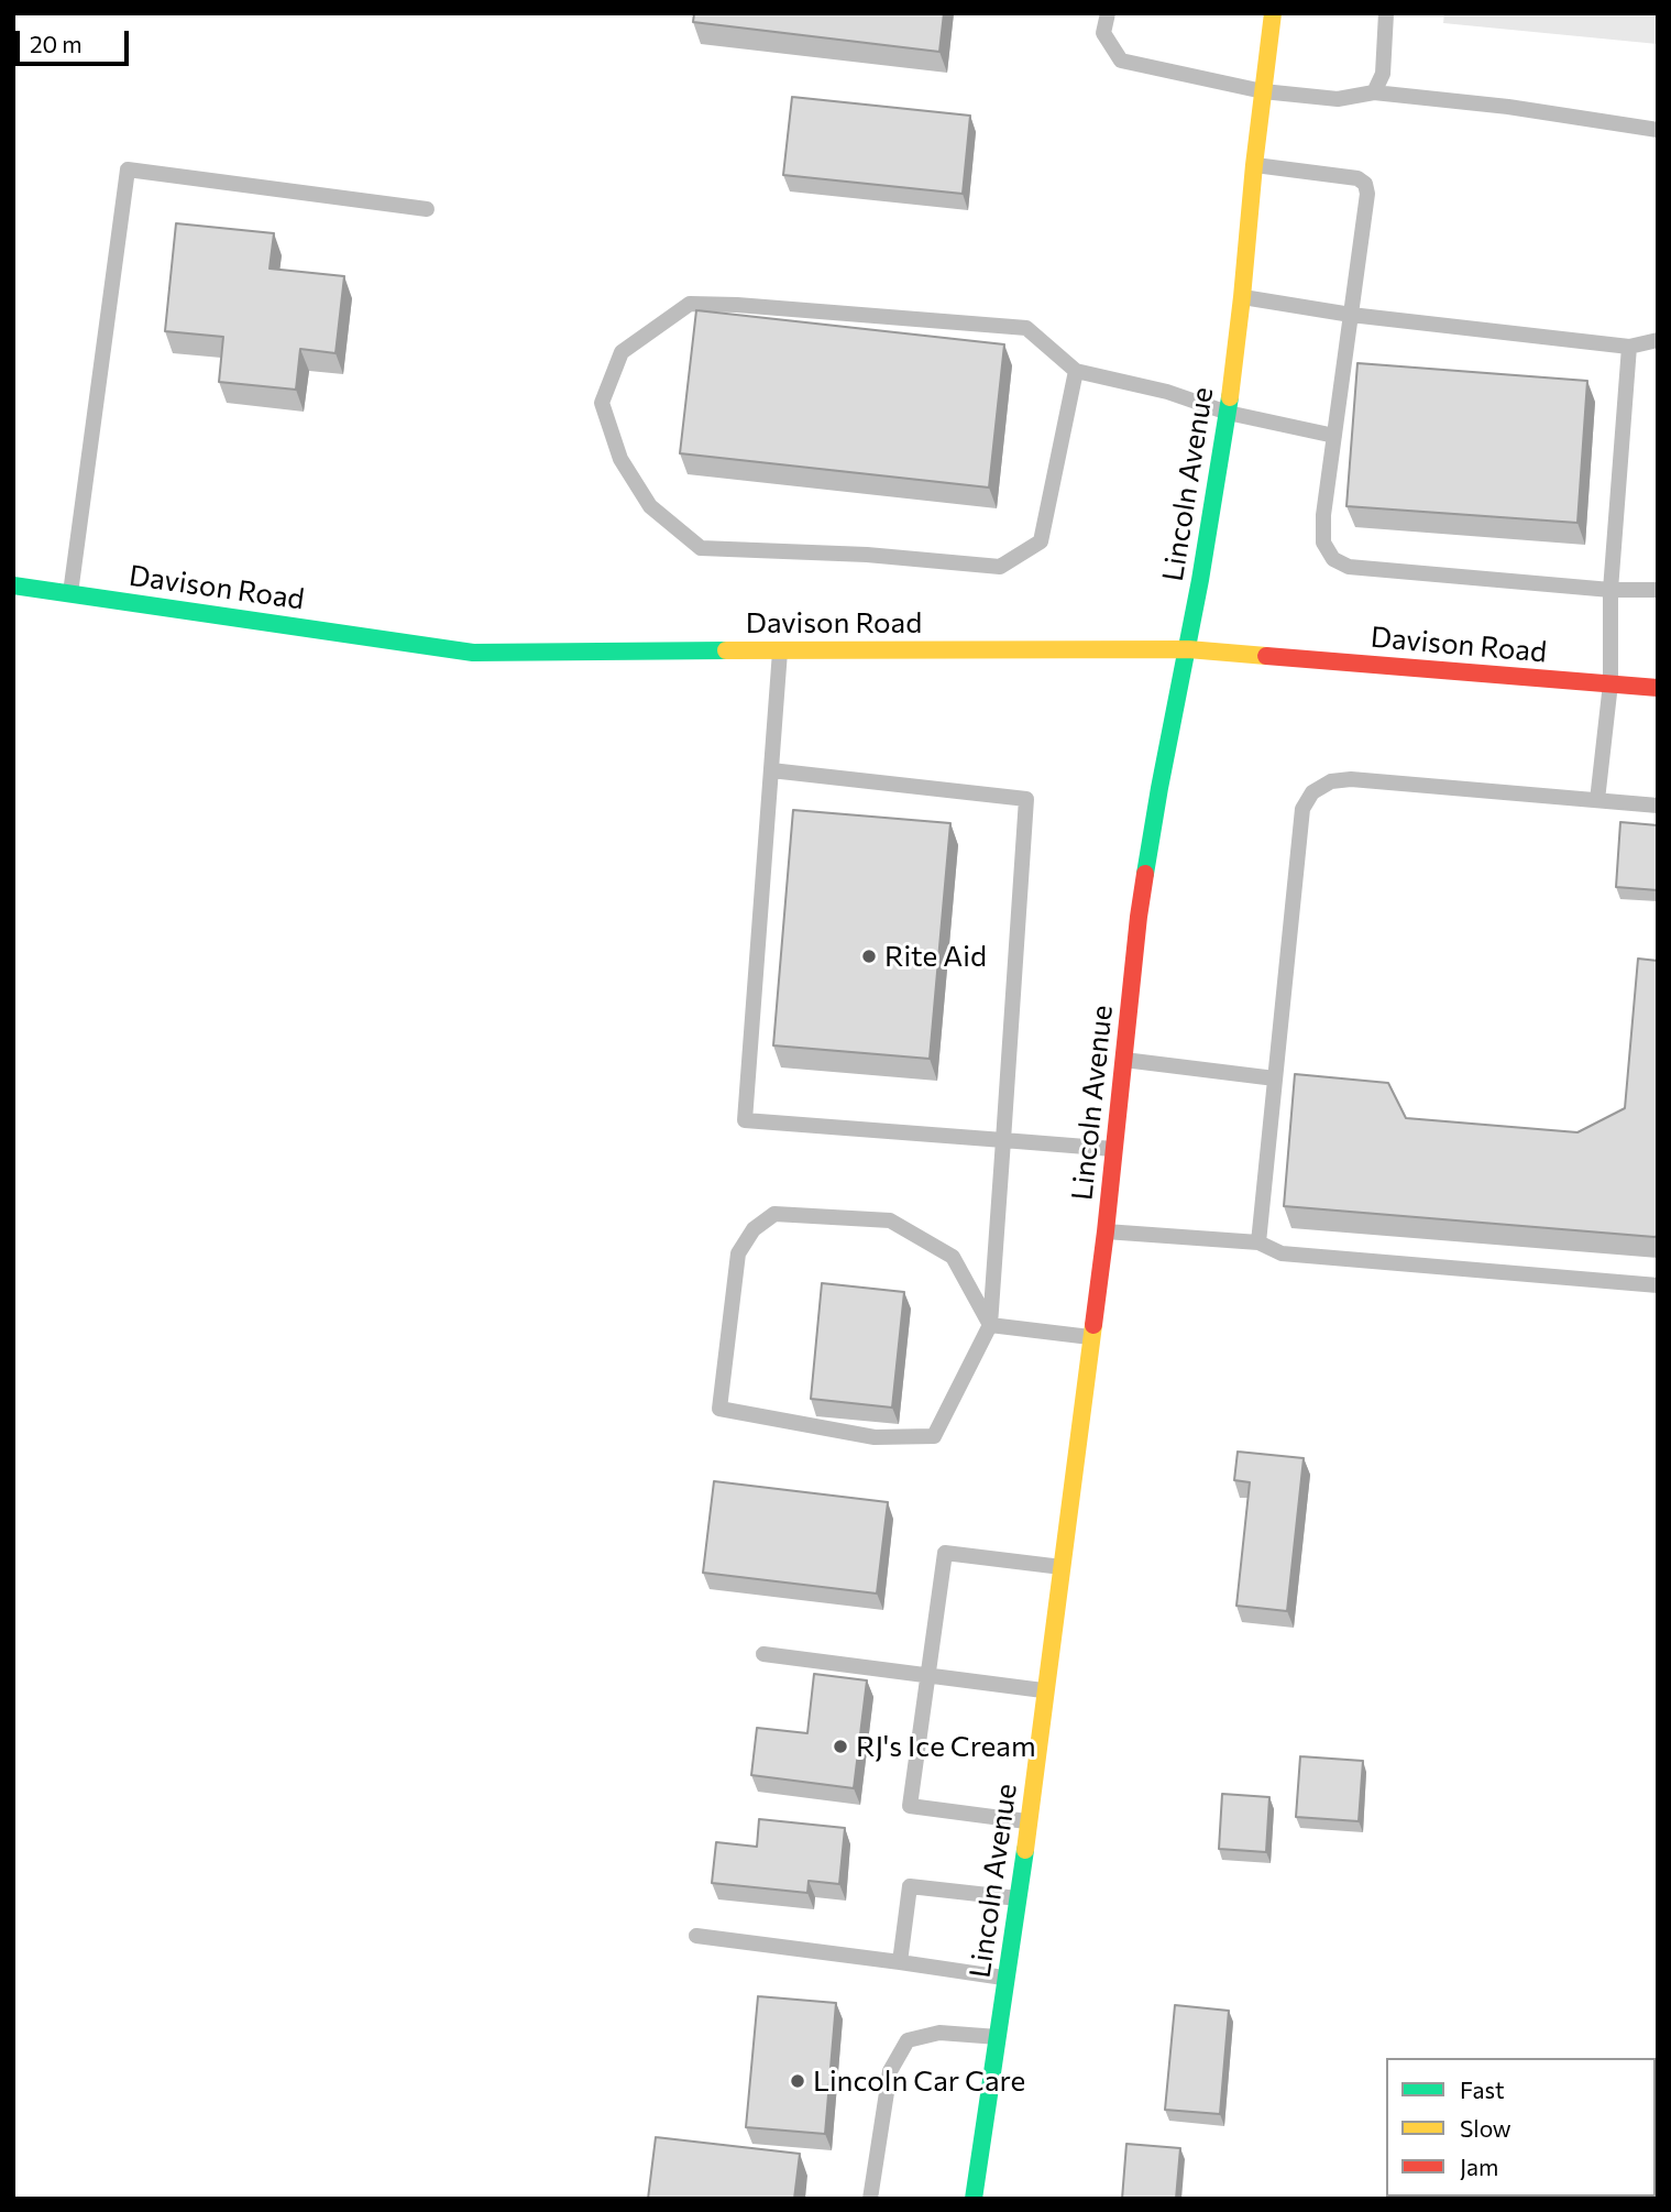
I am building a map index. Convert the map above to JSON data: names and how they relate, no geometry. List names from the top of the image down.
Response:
{
  "streets": {
    "street": ["Lincoln Avenue", "Davison Road"]
  },
  "crossings": [
    ["Lincoln Avenue", "Davison Road"]
  ],
  "places": ["Rite Aid", "RJ's Ice Cream", "Lincoln Car Care"],
  "legend": ["Fast", "Slow", "Jam"],
  "scale_bar": "20 m"
}
